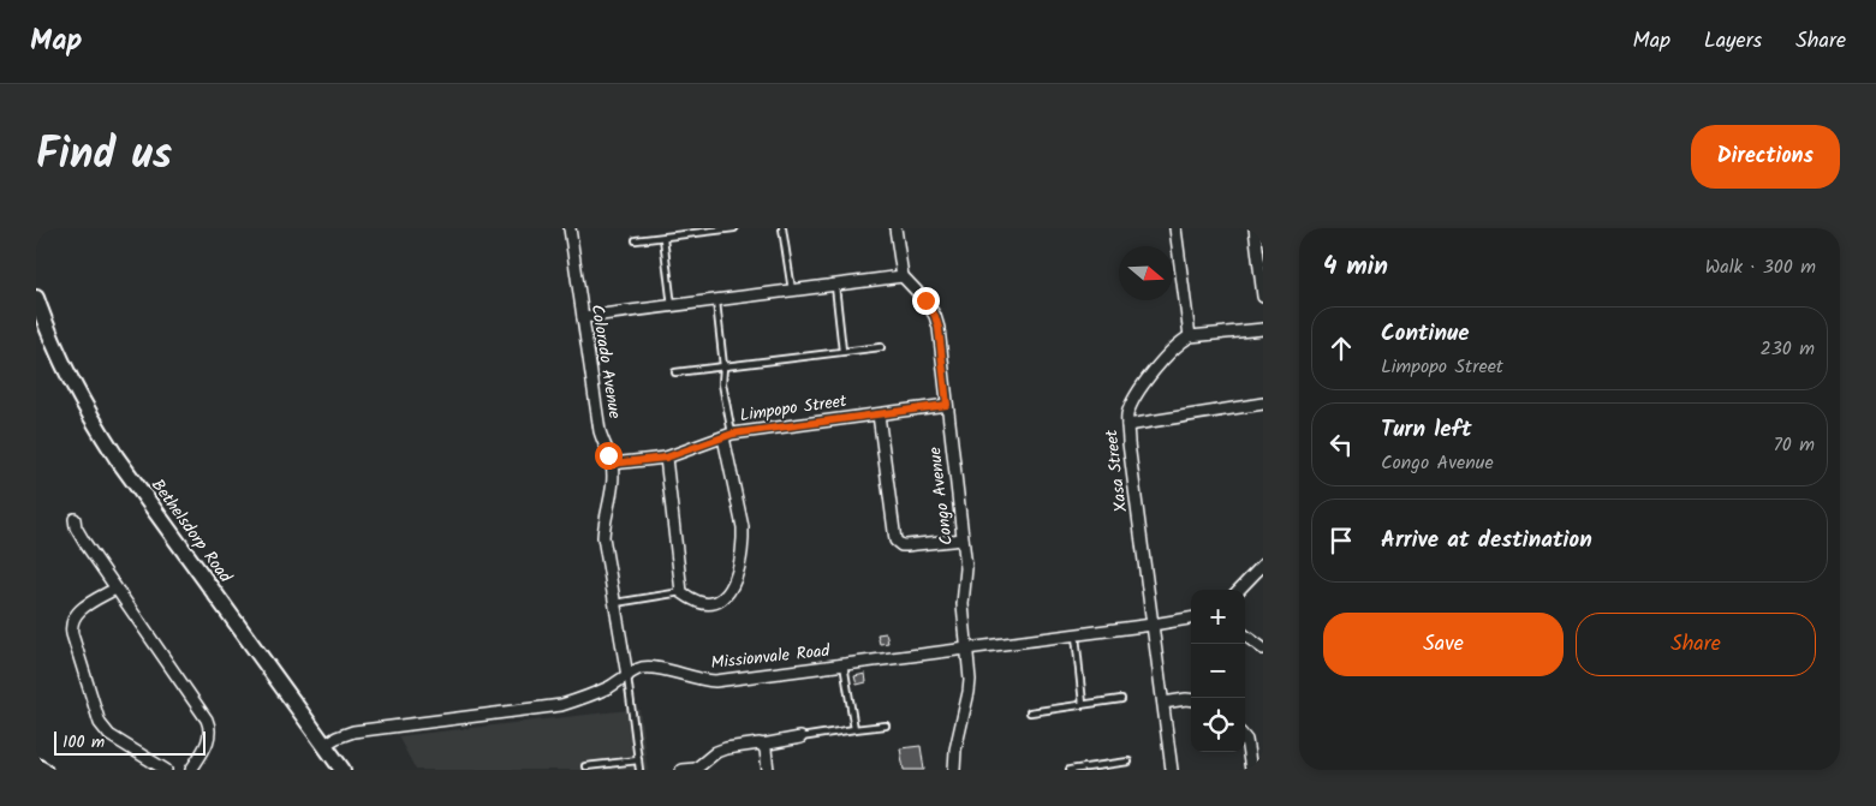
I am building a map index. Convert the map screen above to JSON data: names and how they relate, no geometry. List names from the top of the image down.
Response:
{
  "streets": {
    "main road": ["Bethelsdorp Road"],
    "street": [
      "Colorado Avenue",
      "Limpopo Street",
      "Xasa Street",
      "Congo Avenue",
      "Missionvale Road"
    ]
  },
  "crossings": [
    ["Colorado Avenue", "Limpopo Street"],
    ["Colorado Avenue", "Missionvale Road"],
    ["Limpopo Street", "Congo Avenue"],
    ["Xasa Street", "Missionvale Road"],
    ["Congo Avenue", "Missionvale Road"],
    ["Bethelsdorp Road", "Missionvale Road"]
  ],
  "scale_bar": "100 m",
  "north": "right",
  "page": {
    "header": "Map",
    "nav": ["Map", "Layers", "Share"],
    "title": "Find us",
    "buttons": [
      "Directions",
      ["Save", "Share"]
    ],
    "heading": ["4 min", "Walk · 300 m"],
    "list": [
      ["Continue", "Limpopo Street", "230 m"],
      ["Turn left", "Congo Avenue", "70 m"],
      "Arrive at destination"
    ],
    "map_buttons": ["+", "−"],
    "scale": "100 m"
  }
}
